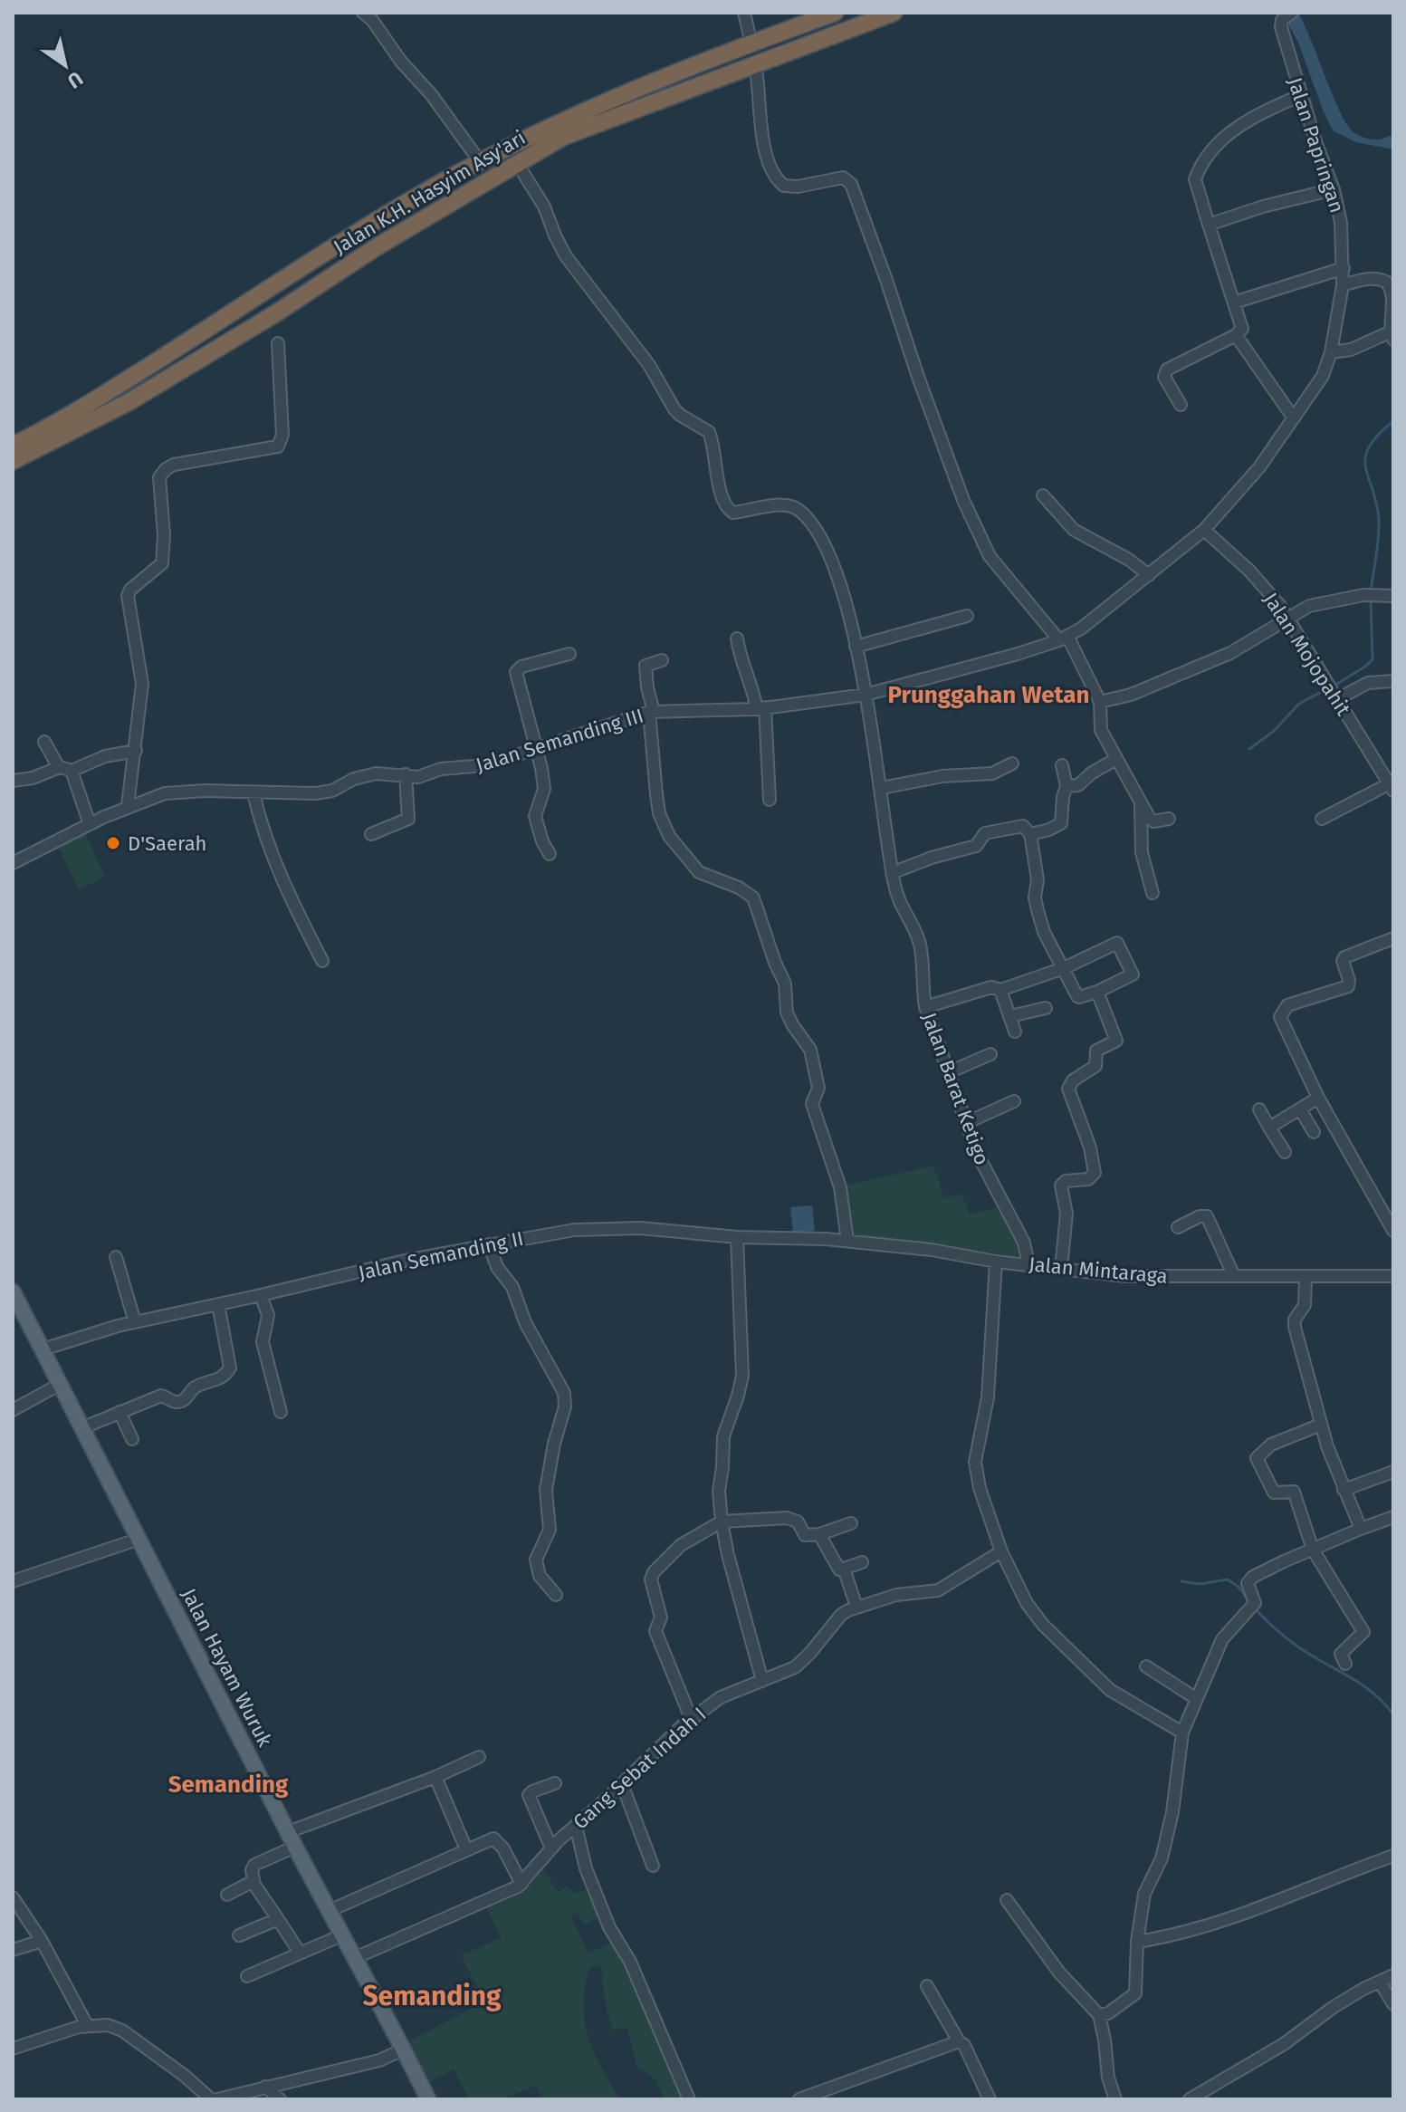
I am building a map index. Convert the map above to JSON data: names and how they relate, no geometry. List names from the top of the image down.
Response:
{
  "streets": {
    "highway": ["Jalan K.H. Hasyim Asy'ari"],
    "main road": ["Jalan Hayam Wuruk"],
    "street": [
      "Jalan Papringan",
      "Jalan Mojopahit",
      "Jalan Semanding III",
      "Jalan Barat Ketigo",
      "Jalan Semanding II",
      "Jalan Mintaraga",
      "Gang Sebat Indah I"
    ]
  },
  "crossings": [
    ["Jalan Papringan", "Jalan Mojopahit"],
    ["Jalan Papringan", "Jalan Semanding III"],
    ["Jalan K.H. Hasyim Asy'ari", "Jalan Barat Ketigo"],
    ["Jalan Semanding III", "Jalan Barat Ketigo"],
    ["Jalan Barat Ketigo", "Jalan Mintaraga"],
    ["Jalan Semanding II", "Jalan Mintaraga"],
    ["Jalan Semanding II", "Jalan Hayam Wuruk"],
    ["Jalan Hayam Wuruk", "Gang Sebat Indah I"]
  ],
  "districts": ["Prunggahan Wetan", "Semanding", "Semanding"],
  "places": ["D'Saerah"],
  "north": "bottom right"
}
